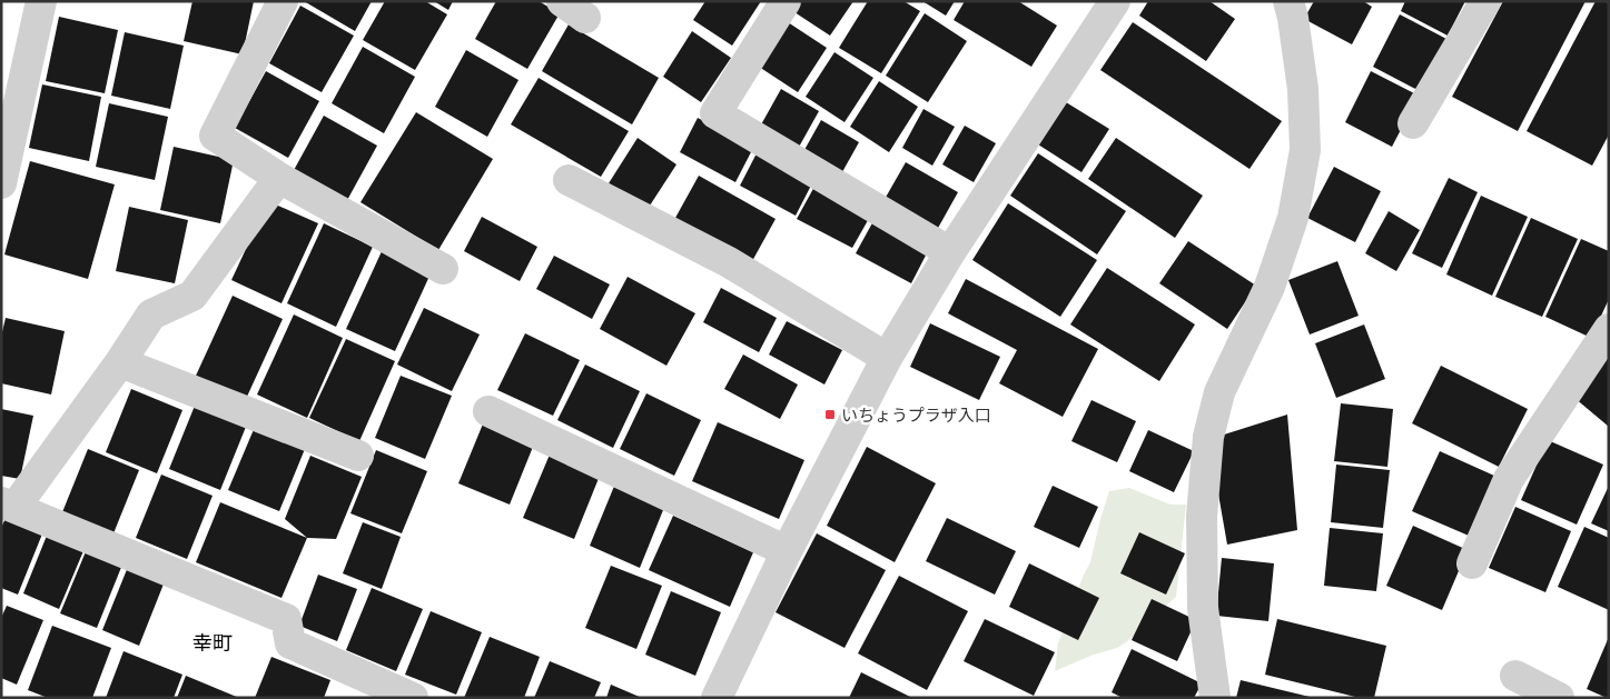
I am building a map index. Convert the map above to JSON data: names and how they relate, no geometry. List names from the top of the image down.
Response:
{
  "districts": ["幸町"],
  "places": {
    "transit": ["いちょうプラザ入口"]
  }
}
